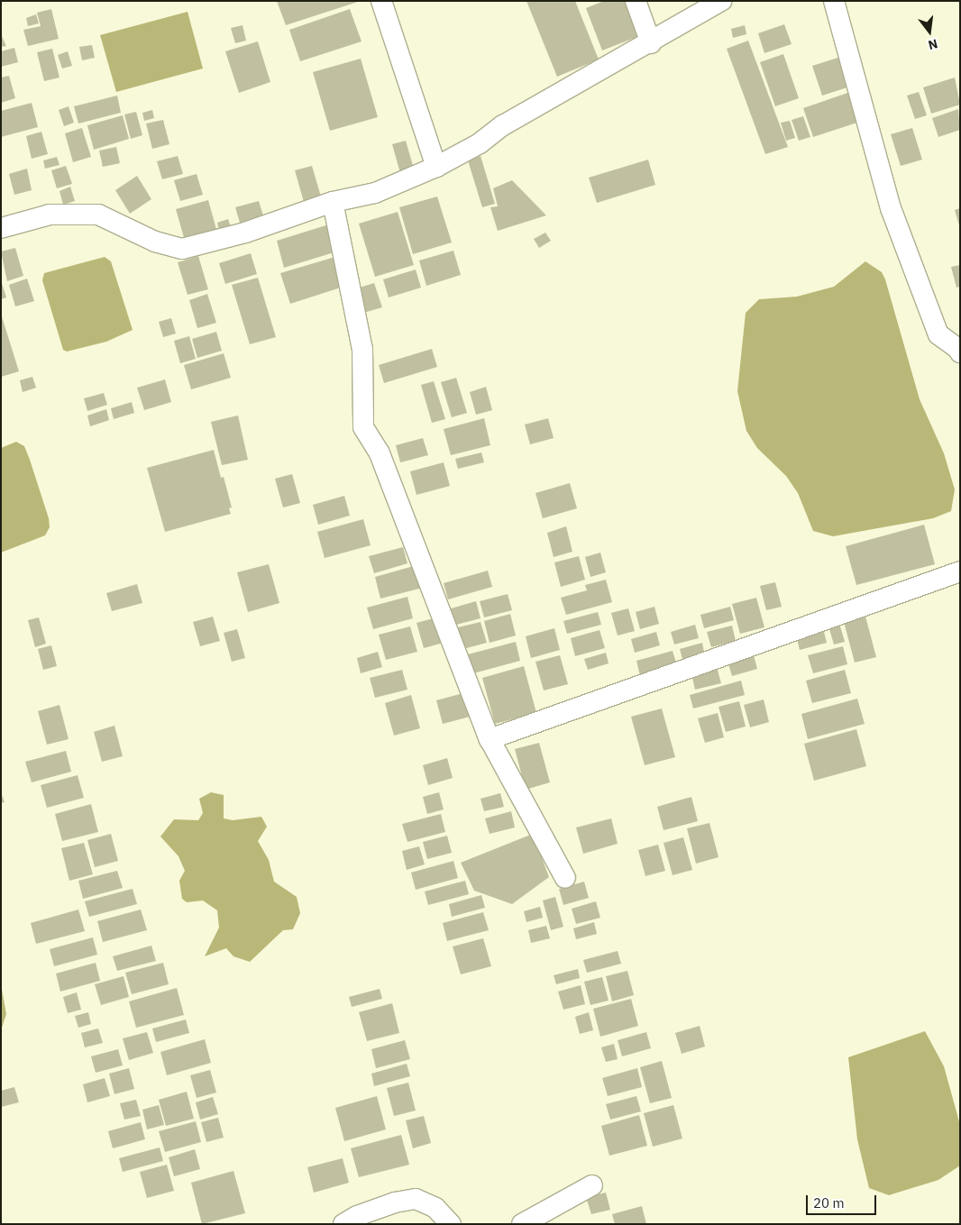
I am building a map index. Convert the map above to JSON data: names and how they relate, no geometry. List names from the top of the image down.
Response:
{
  "scale_bar": "20 m",
  "north": "bottom"
}
